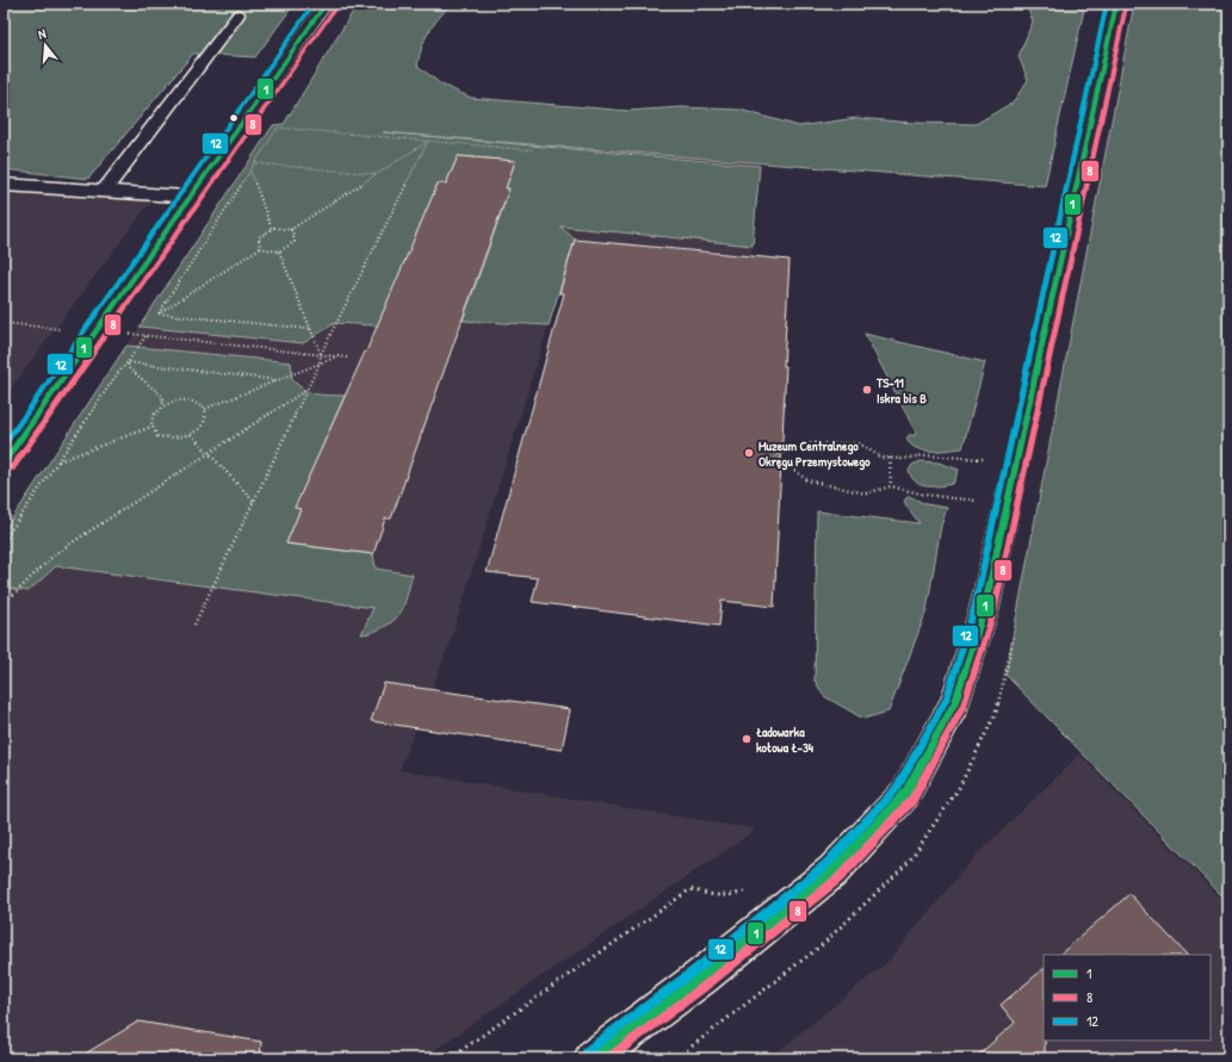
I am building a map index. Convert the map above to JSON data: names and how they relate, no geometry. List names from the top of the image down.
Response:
{
  "places": ["TS-11 Iskra bis B", "Muzeum Centralnego Okręgu Przemysłowego", "Ładowarka kołowa Ł-34"],
  "lines": ["transit line 1", "transit line 12", "transit line 8"],
  "legend": ["1", "8", "12"],
  "north": "top"
}
